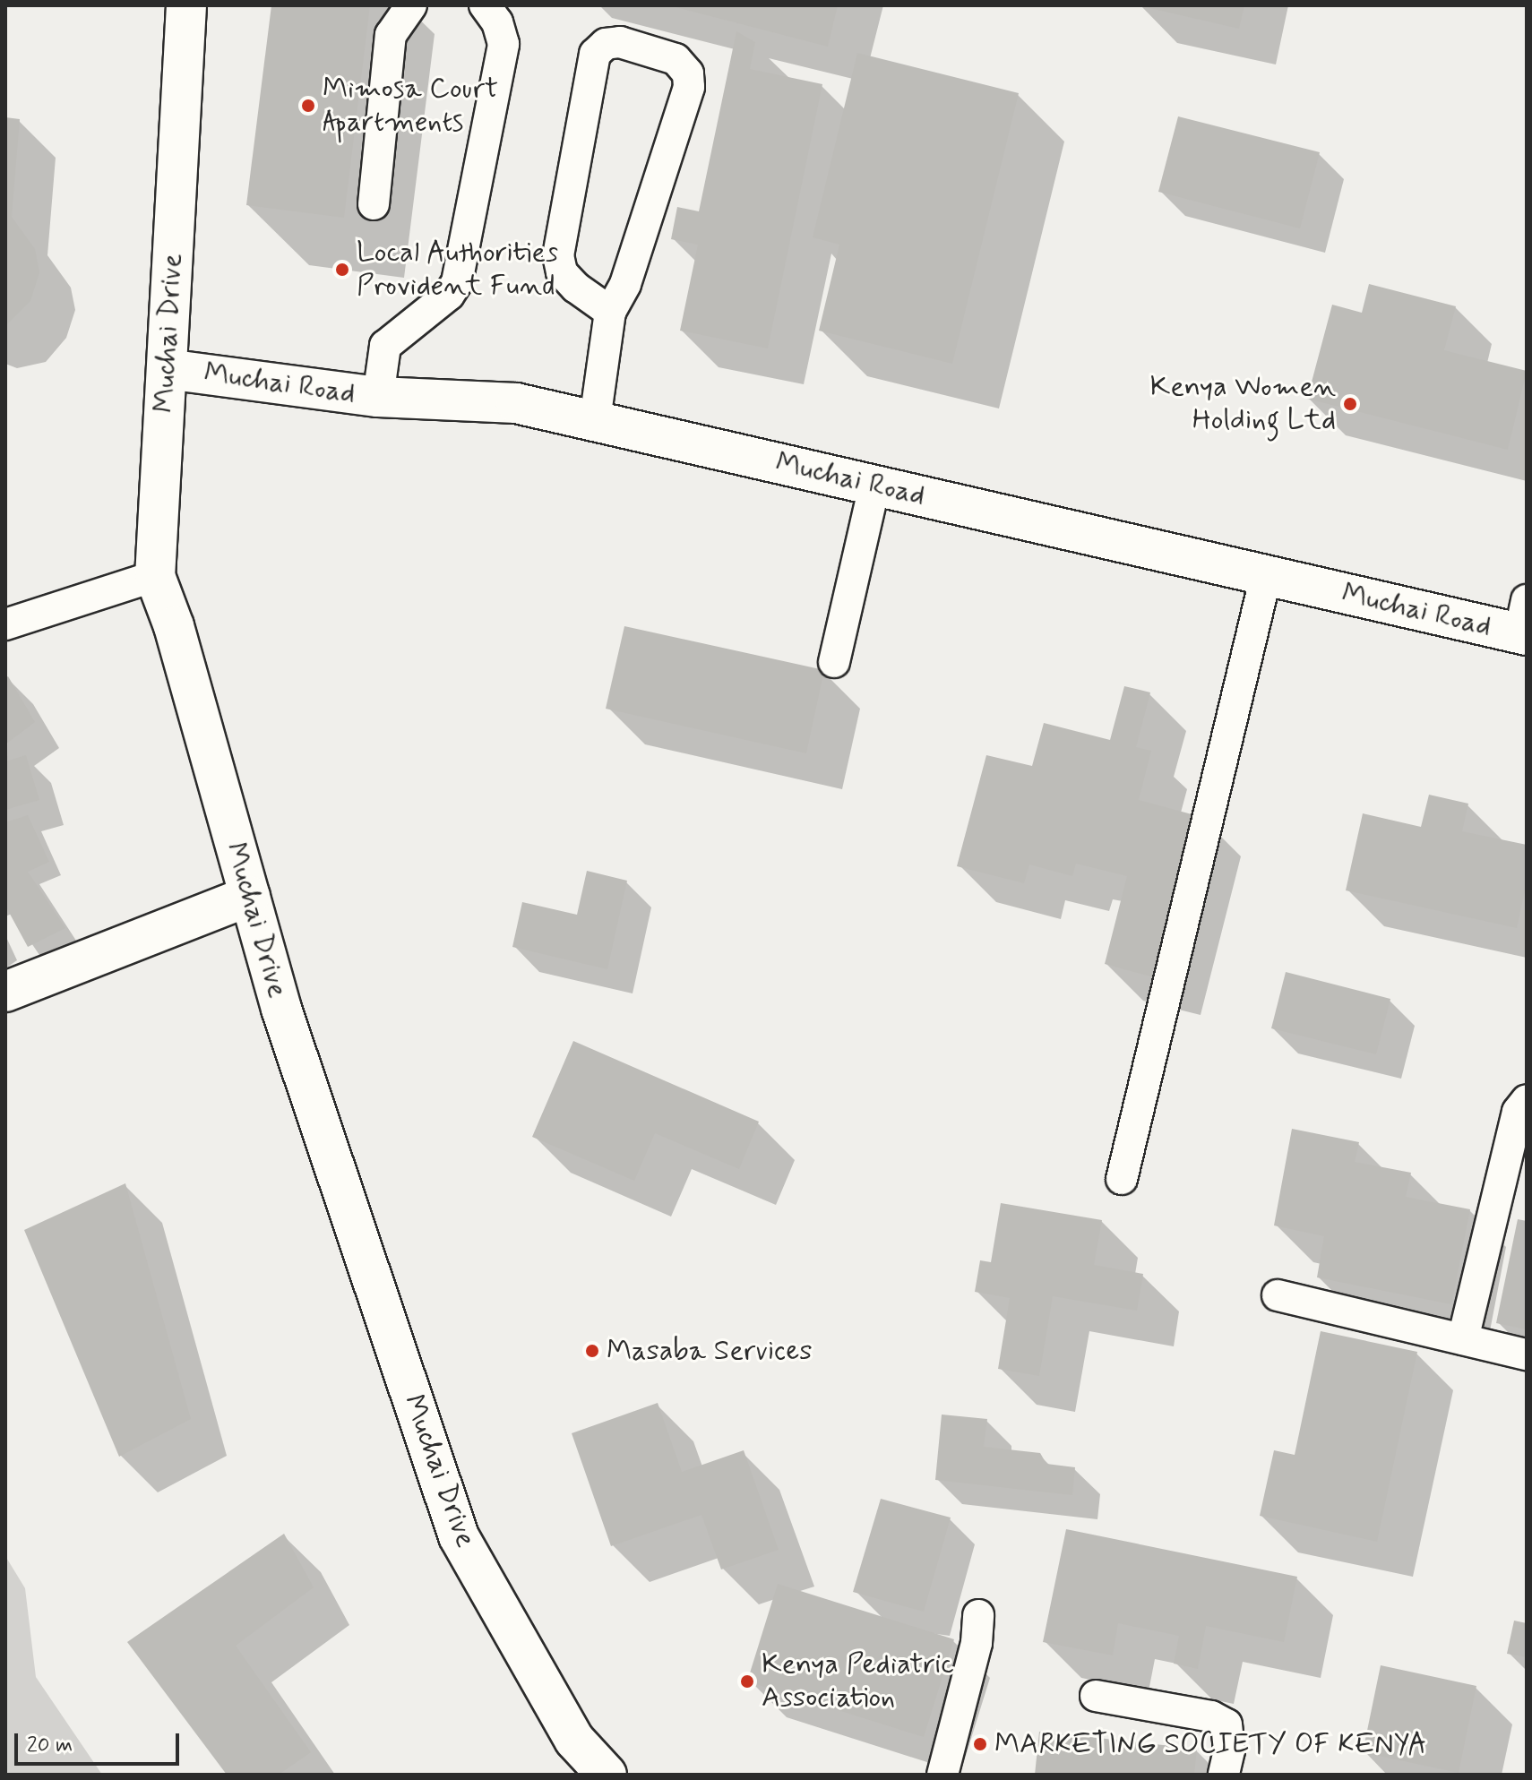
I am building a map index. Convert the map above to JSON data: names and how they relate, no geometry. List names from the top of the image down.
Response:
{
  "streets": {
    "street": ["Muchai Drive", "Muchai Road"]
  },
  "crossings": [
    ["Muchai Drive", "Muchai Road"]
  ],
  "places": [
    "Mimosa Court Apartments",
    "Local Authorities Provident Fund",
    "Kenya Women Holding Ltd",
    "Masaba Services",
    "Kenya Pediatric Association",
    "MARKETING SOCIETY OF KENYA"
  ],
  "scale_bar": "20 m"
}
